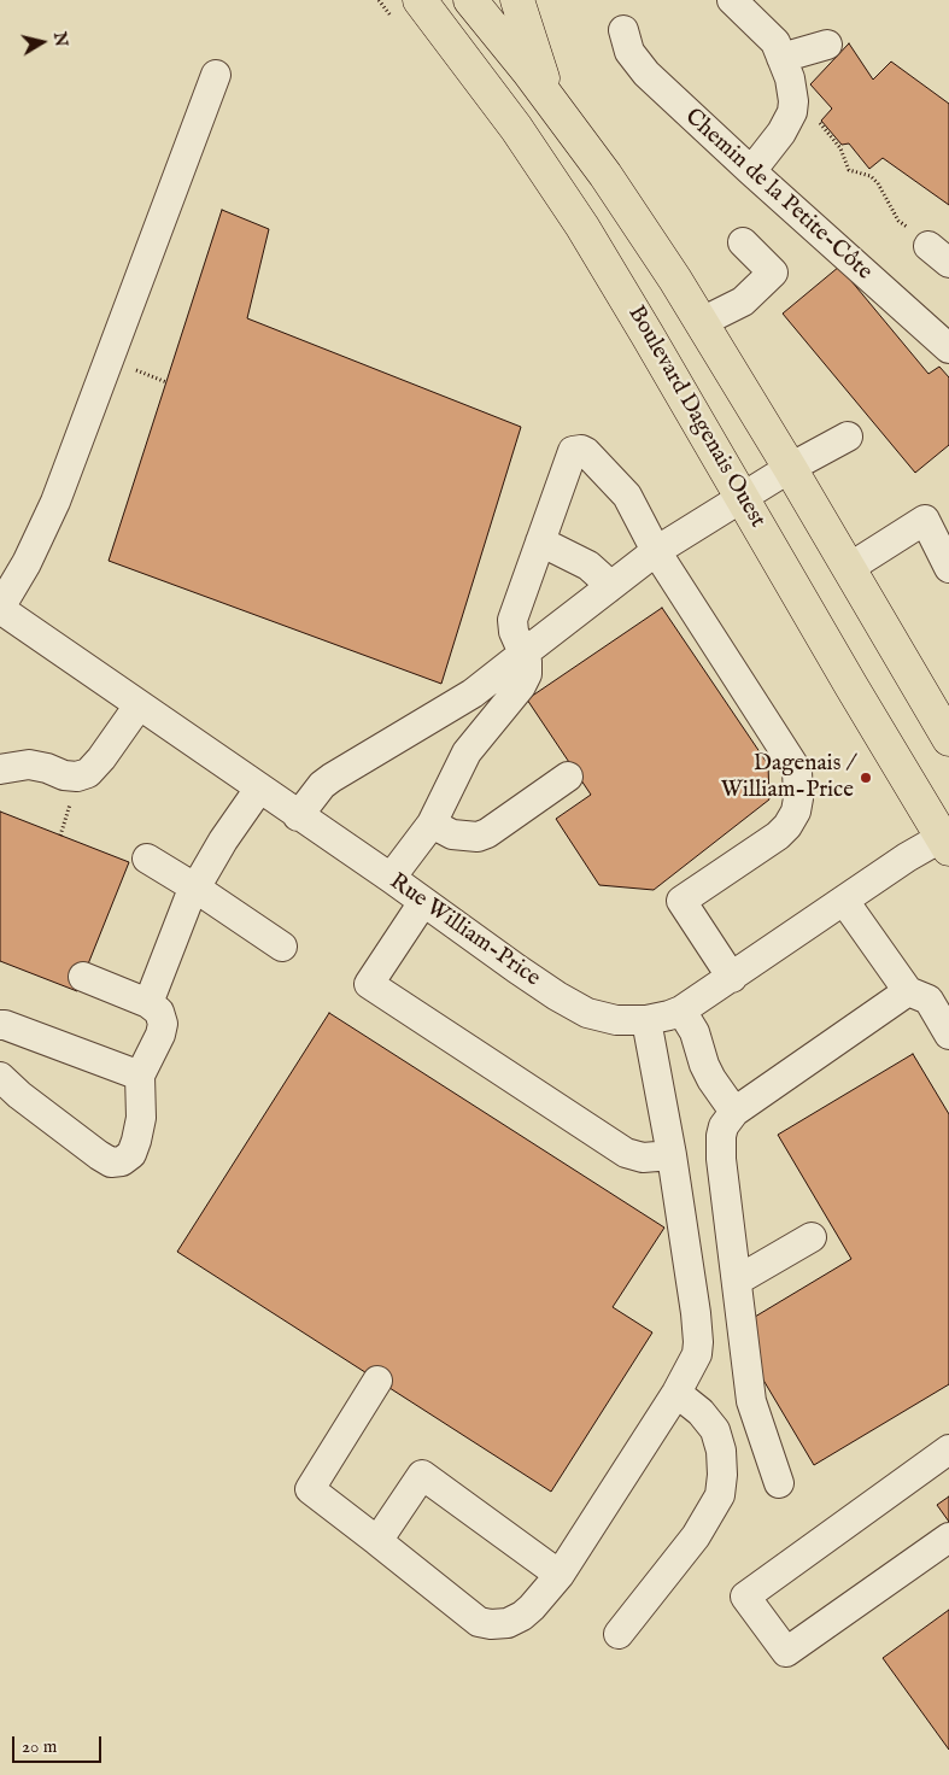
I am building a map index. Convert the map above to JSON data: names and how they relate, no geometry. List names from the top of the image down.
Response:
{
  "streets": {
    "main road": ["Boulevard Dagenais Ouest"],
    "street": ["Chemin de la Petite-Côte", "Rue William-Price"]
  },
  "crossings": [
    ["Boulevard Dagenais Ouest", "Rue William-Price"]
  ],
  "places": ["Dagenais / William-Price"],
  "scale_bar": "20 m",
  "north": "right"
}
